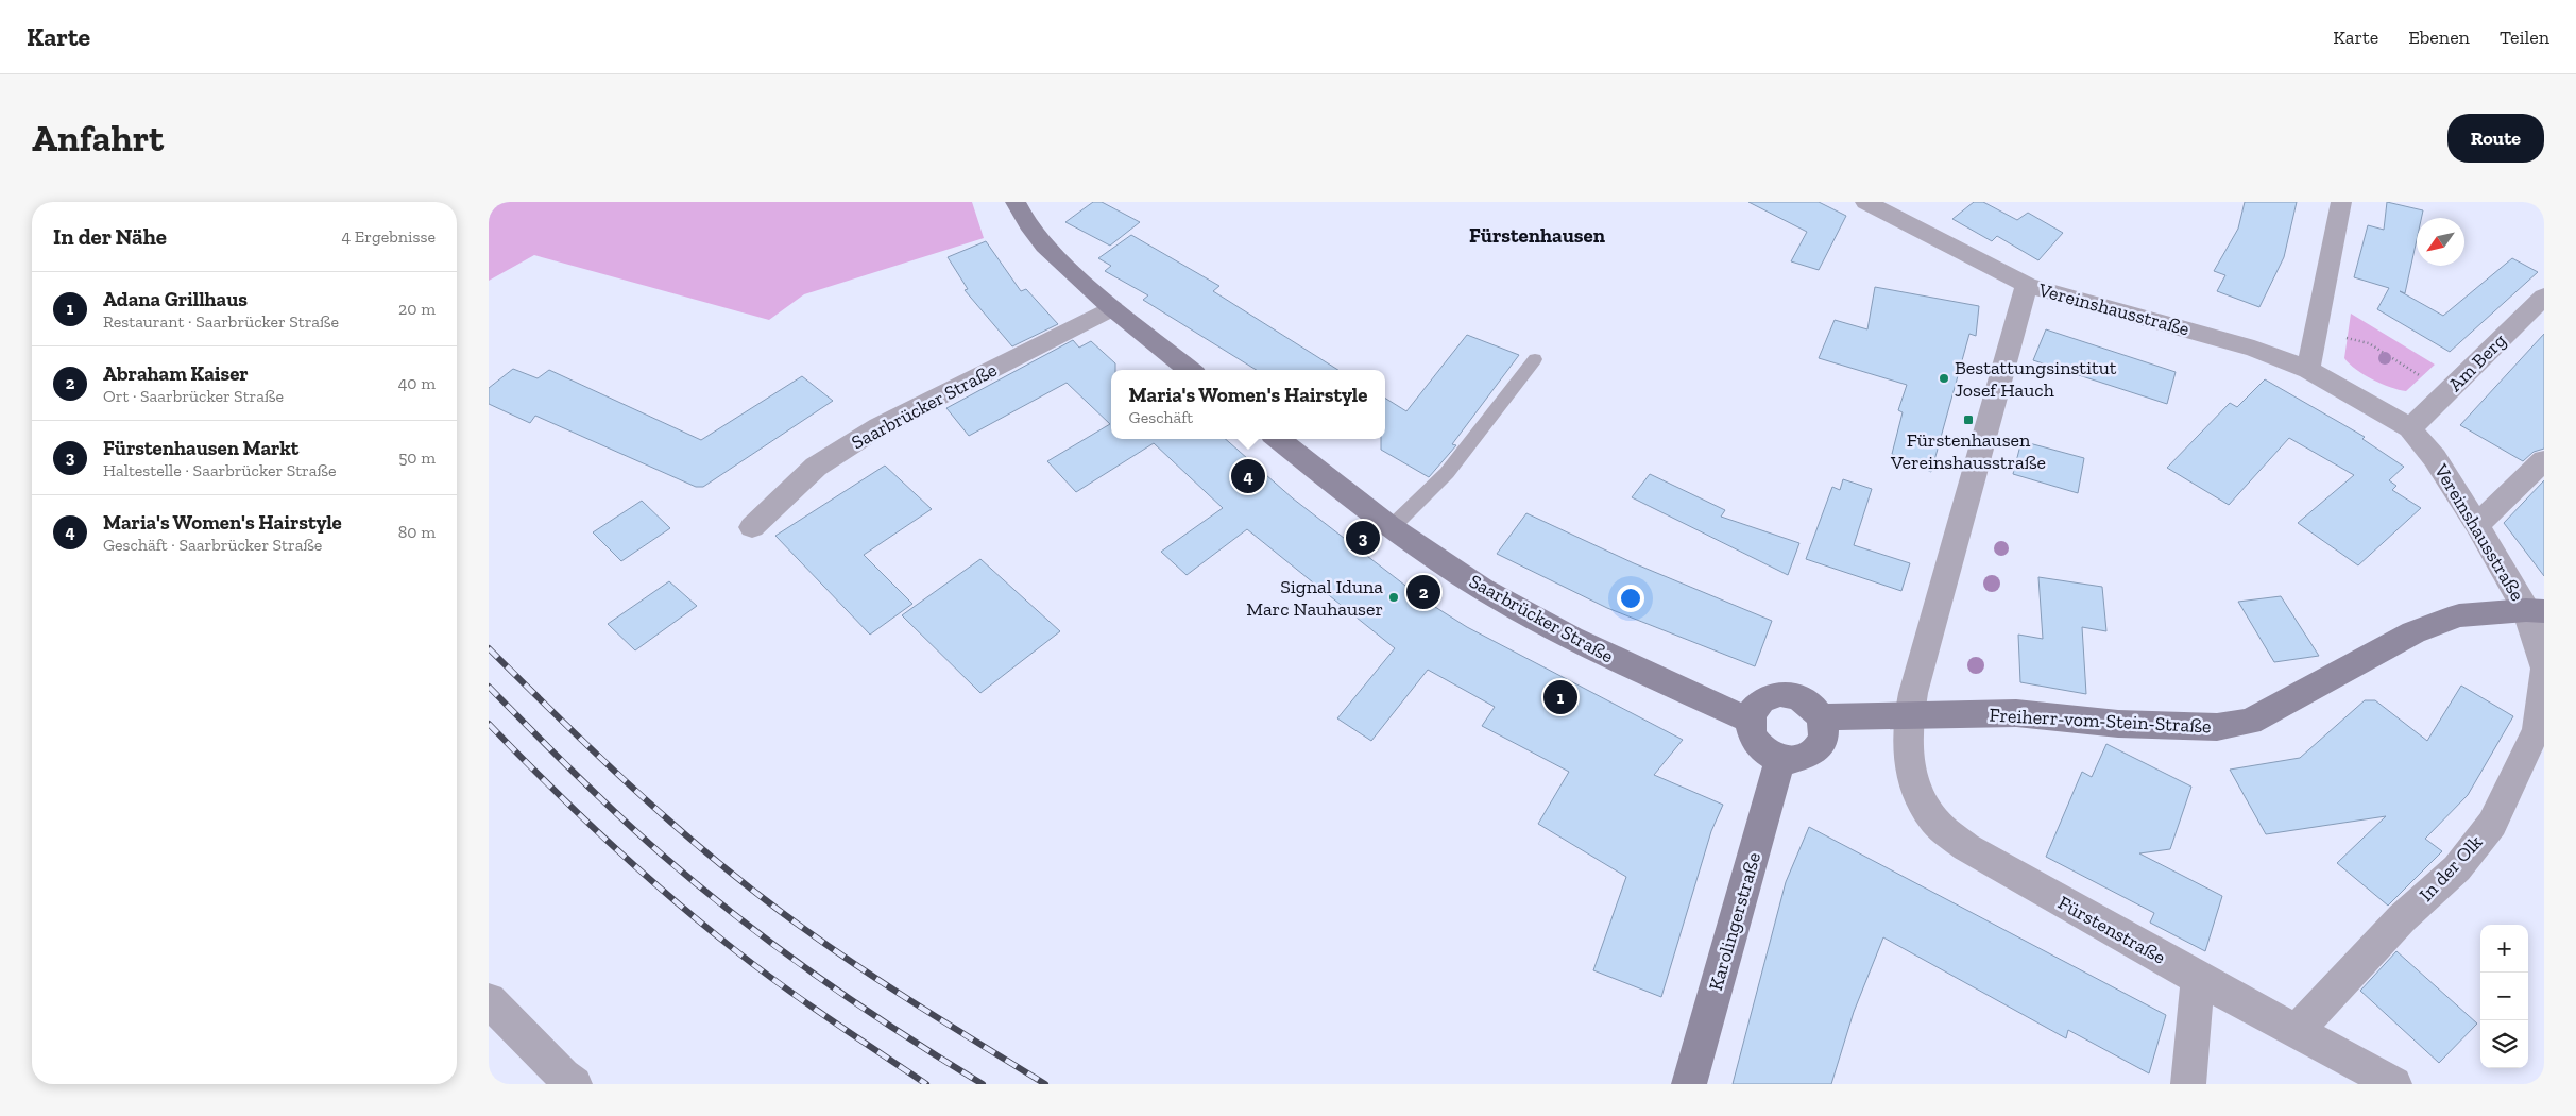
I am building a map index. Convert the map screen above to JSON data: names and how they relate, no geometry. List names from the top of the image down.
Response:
{
  "streets": {
    "street": [
      "Vereinshausstraße",
      "Am Berg",
      "Saarbrücker Straße",
      "Freiherr-vom-Stein-Straße",
      "In der Olk",
      "Karolingerstraße",
      "Fürstenstraße"
    ]
  },
  "crossings": [
    ["Vereinshausstraße", "Am Berg"],
    ["Vereinshausstraße", "Freiherr-vom-Stein-Straße"],
    ["Vereinshausstraße", "In der Olk"],
    ["Vereinshausstraße", "Fürstenstraße"],
    ["Saarbrücker Straße", "Freiherr-vom-Stein-Straße"],
    ["Saarbrücker Straße", "Karolingerstraße"],
    ["Freiherr-vom-Stein-Straße", "In der Olk"],
    ["Freiherr-vom-Stein-Straße", "Karolingerstraße"],
    ["Freiherr-vom-Stein-Straße", "Fürstenstraße"],
    ["In der Olk", "Fürstenstraße"]
  ],
  "districts": ["Fürstenhausen"],
  "places": {
    "other": ["Bestattungsinstitut Josef Hauch", "Signal Iduna Marc Nauhauser"],
    "transit": ["Fürstenhausen Vereinshausstraße"]
  },
  "north": "bottom left",
  "page": {
    "header": "Karte",
    "nav": ["Karte", "Ebenen", "Teilen"],
    "buttons": "Route",
    "title": "Anfahrt",
    "heading": ["In der Nähe", "4 Ergebnisse"],
    "list": [
      {
        "mark": "1",
        "name": "Adana Grillhaus",
        "note": "Restaurant · Saarbrücker Straße",
        "value": "20 m"
      },
      {
        "mark": "2",
        "name": "Abraham Kaiser",
        "note": "Ort · Saarbrücker Straße",
        "value": "40 m"
      },
      {
        "mark": "3",
        "name": "Fürstenhausen Markt",
        "note": "Haltestelle · Saarbrücker Straße",
        "value": "50 m"
      },
      {
        "mark": "4",
        "name": "Maria's Women's Hairstyle",
        "note": "Geschäft · Saarbrücker Straße",
        "value": "80 m"
      }
    ],
    "popup": ["Maria's Women's Hairstyle", "Geschäft"],
    "pins": [
      "4",
      "3",
      "2",
      "1"
    ],
    "map_buttons": ["+", "−"]
  }
}
